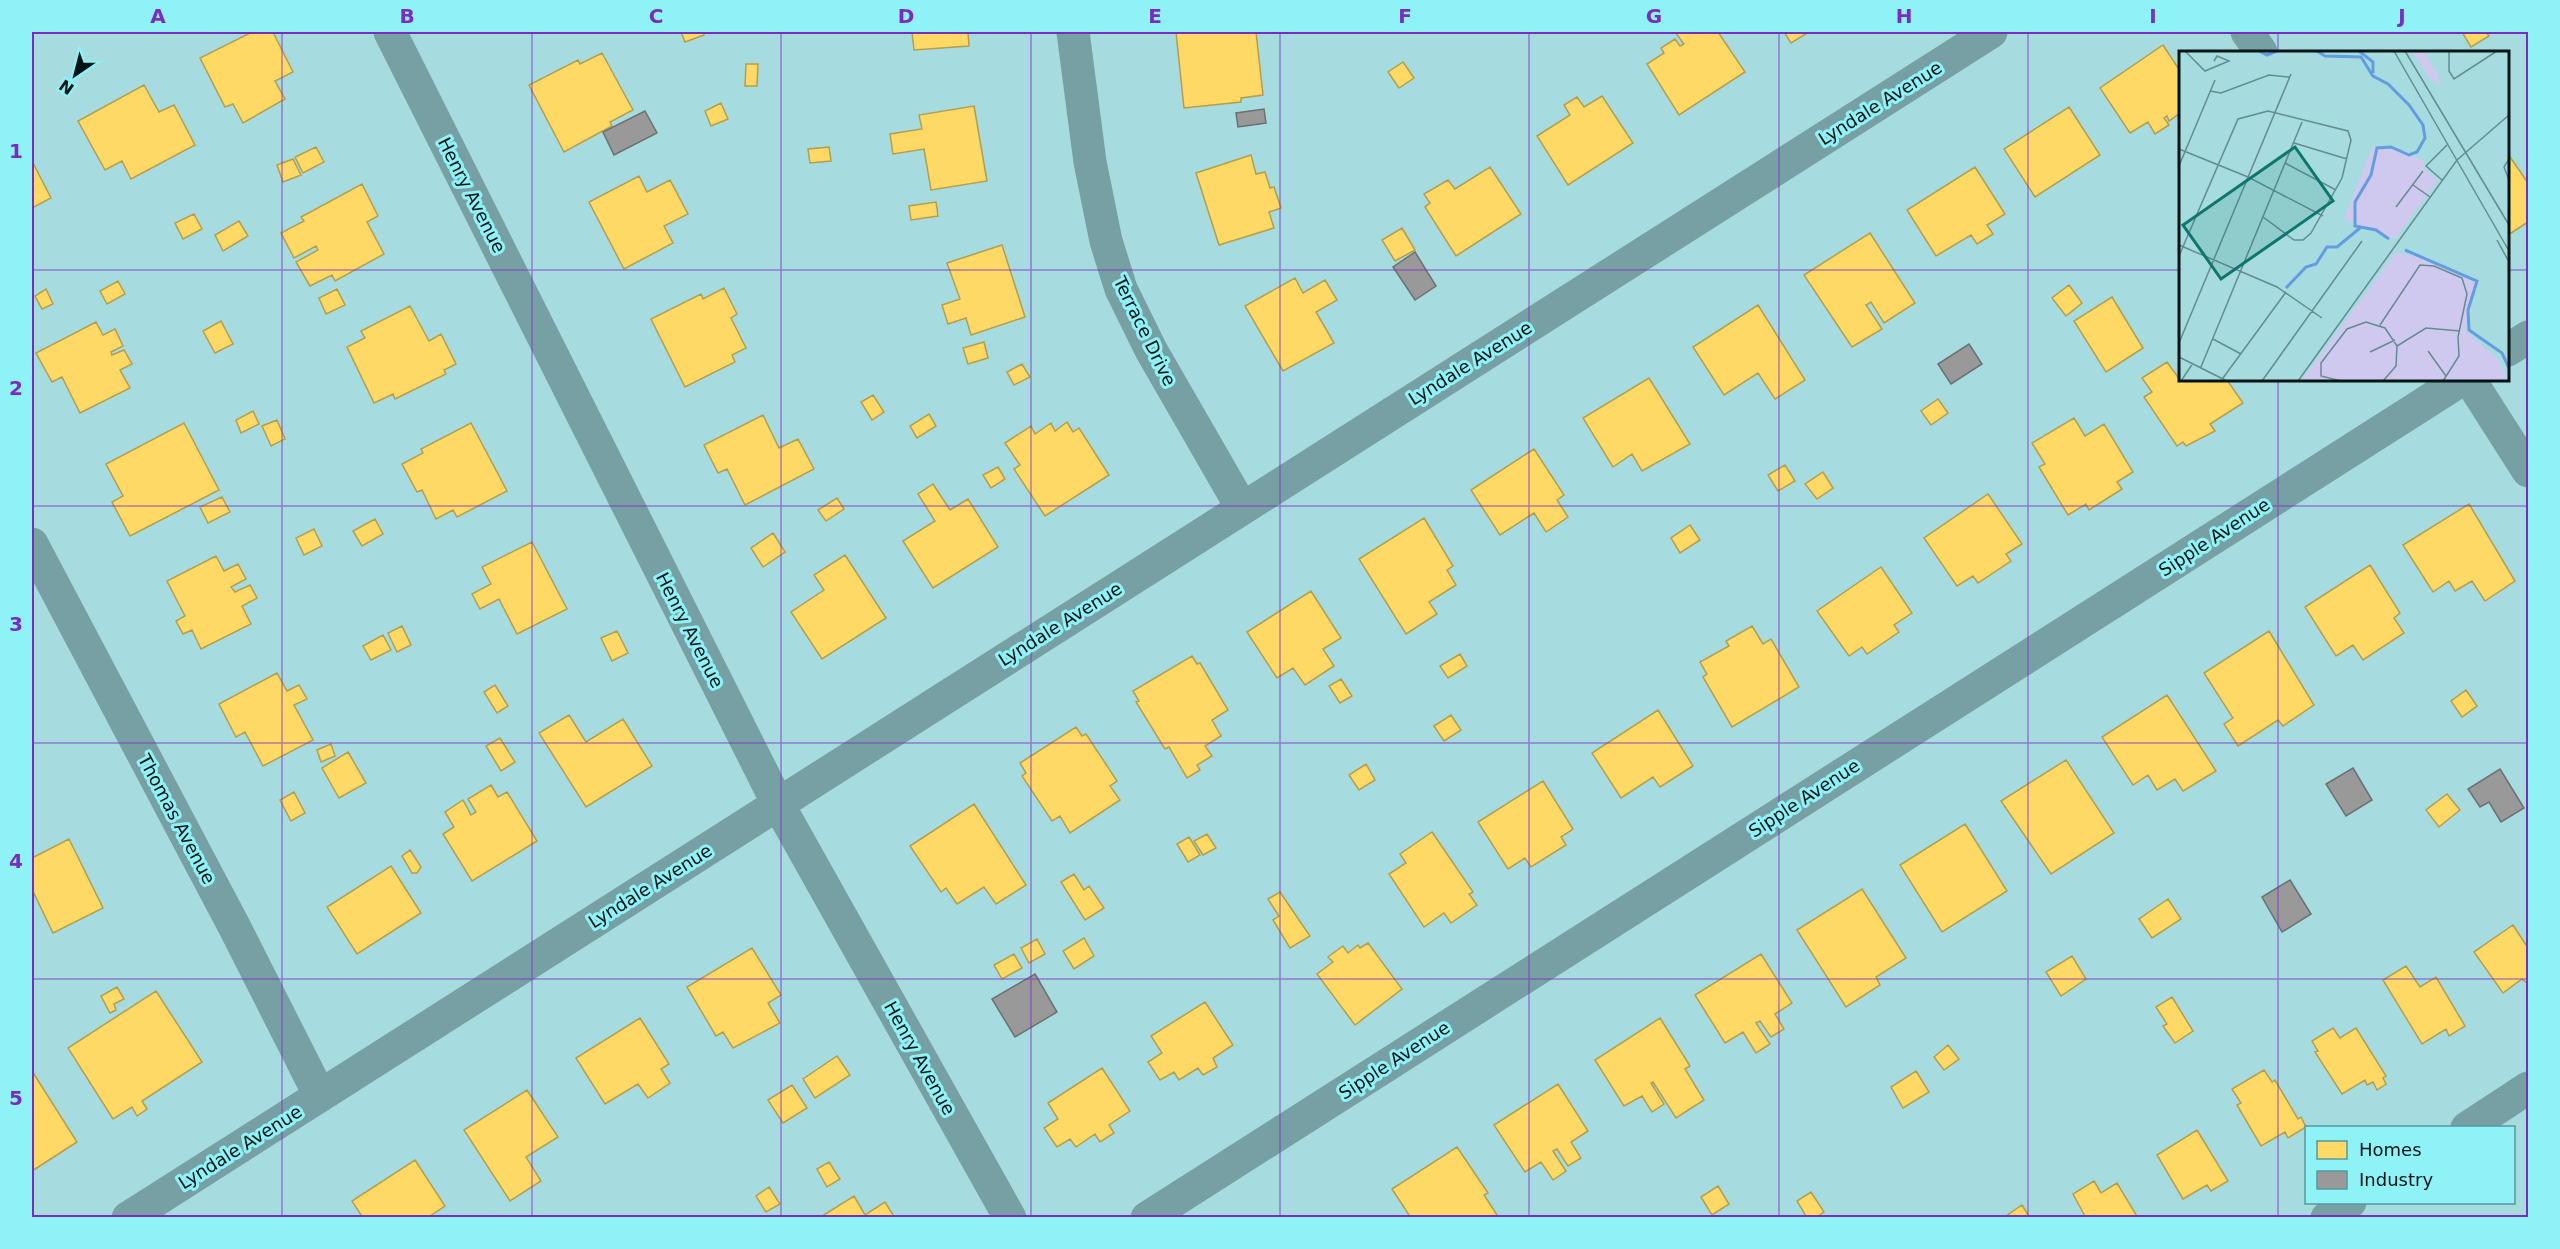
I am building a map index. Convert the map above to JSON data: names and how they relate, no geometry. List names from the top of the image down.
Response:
{
  "streets": {
    "street": [
      "Lyndale Avenue",
      "Henry Avenue",
      "Terrace Drive",
      "Sipple Avenue",
      "Thomas Avenue"
    ]
  },
  "crossings": [
    ["Lyndale Avenue", "Henry Avenue"],
    ["Lyndale Avenue", "Terrace Drive"],
    ["Lyndale Avenue", "Thomas Avenue"]
  ],
  "legend": ["Homes", "Industry"],
  "north": "bottom left",
  "grid": {
    "columns": [
      "A",
      "B",
      "C",
      "D",
      "E",
      "F",
      "G",
      "H",
      "I",
      "J"
    ],
    "rows": [
      "1",
      "2",
      "3",
      "4",
      "5"
    ]
  }
}
